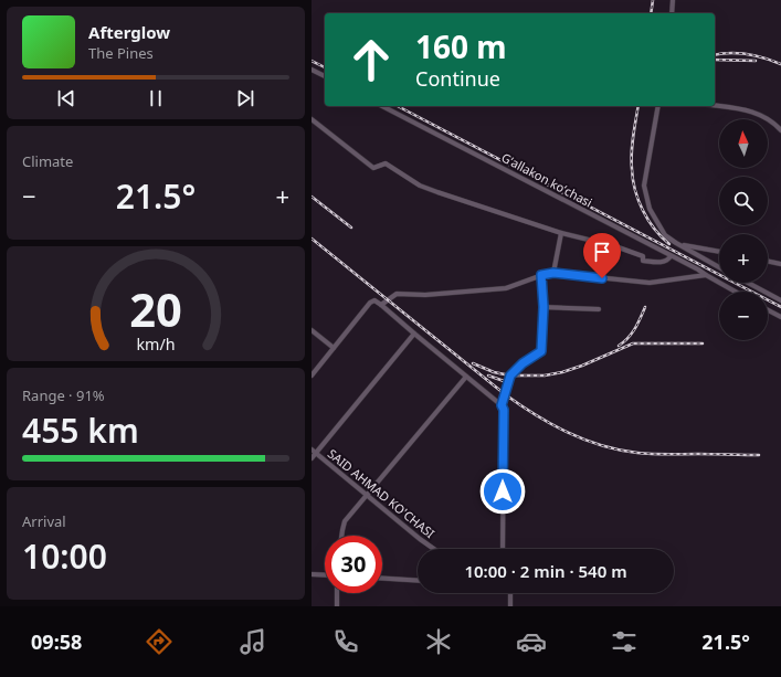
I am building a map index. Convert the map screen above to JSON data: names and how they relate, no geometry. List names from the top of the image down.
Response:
{
  "streets": {
    "street": ["Gʻallakon koʻchasi", "SAID AHMAD KO'CHASI"]
  },
  "north": "top",
  "page": {
    "turn": ["160 m", "Continue"],
    "song": ["Afterglow", "The Pines"],
    "map_buttons": ["+", "−"],
    "tile": [
      "Climate",
      ["Range · 91%", "455 km"],
      ["Arrival", "10:00"]
    ],
    "heat": ["−", "21.5°", "+"],
    "limit": "30",
    "trip": "10:00 · 2 min · 540 m",
    "tabs": ["09:58", "21.5°"],
    "gauge": ["20", "km/h"]
  }
}
